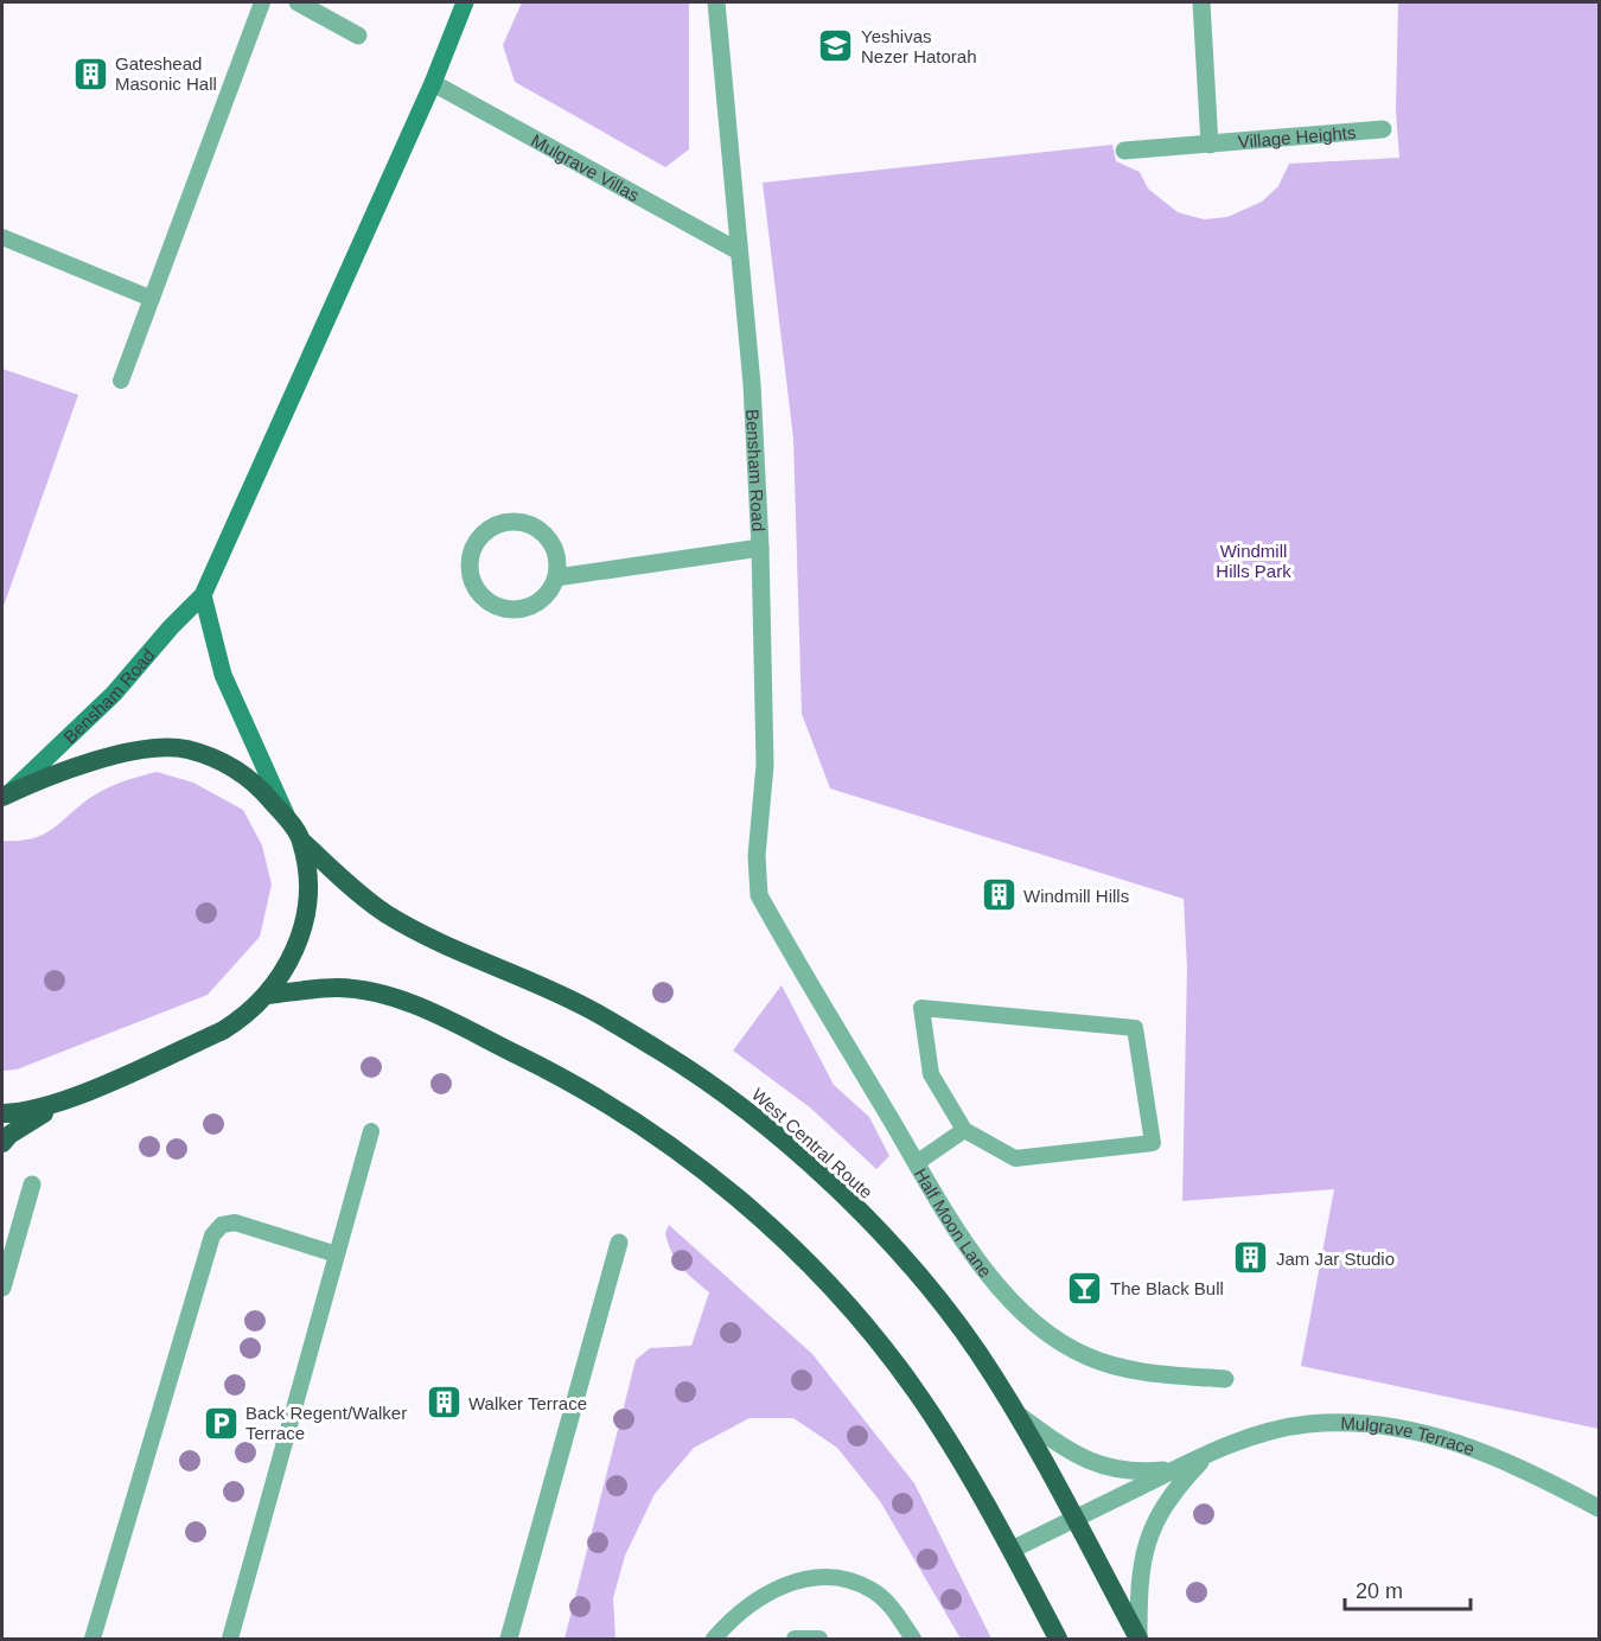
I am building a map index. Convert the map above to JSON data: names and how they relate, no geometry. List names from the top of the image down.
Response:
{
  "streets": {
    "highway": ["West Central Route"],
    "main road": ["Bensham Road"],
    "street": [
      "Village Heights",
      "Mulgrave Villas",
      "Half Moon Lane",
      "Mulgrave Terrace"
    ]
  },
  "crossings": [
    ["Mulgrave Villas", "Bensham Road"],
    ["Bensham Road", "Half Moon Lane"],
    ["West Central Route", "Mulgrave Terrace"]
  ],
  "parks": ["Windmill Hills Park"],
  "places": {
    "school or university": ["Yeshivas Nezer Hatorah"],
    "building": [
      "Gateshead Masonic Hall",
      "Windmill Hills",
      "Jam Jar Studio",
      "Walker Terrace"
    ],
    "bar": ["The Black Bull"],
    "parking": ["Back Regent/Walker Terrace"]
  },
  "scale_bar": "20 m"
}
